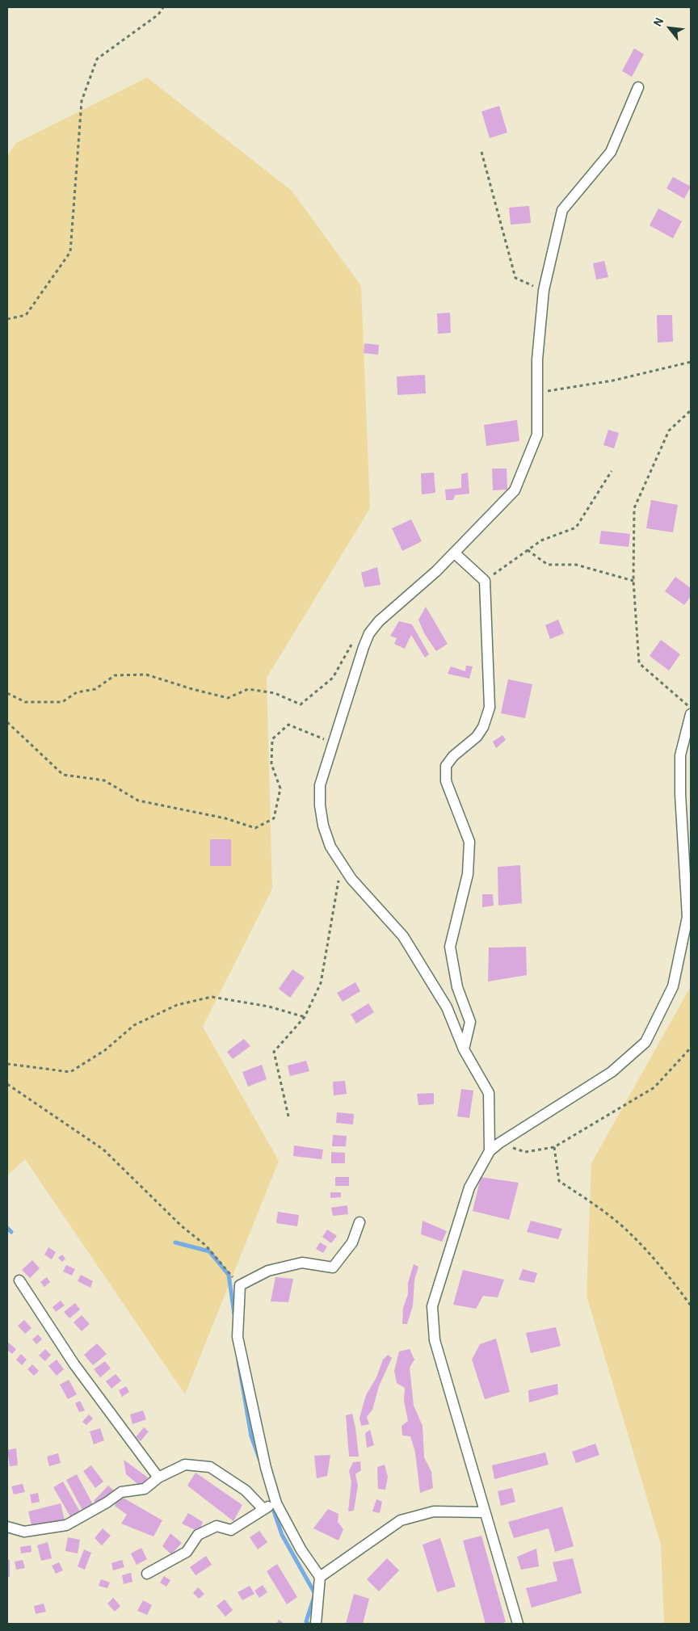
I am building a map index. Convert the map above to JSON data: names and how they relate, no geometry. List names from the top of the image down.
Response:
{
  "north": "top left"
}
